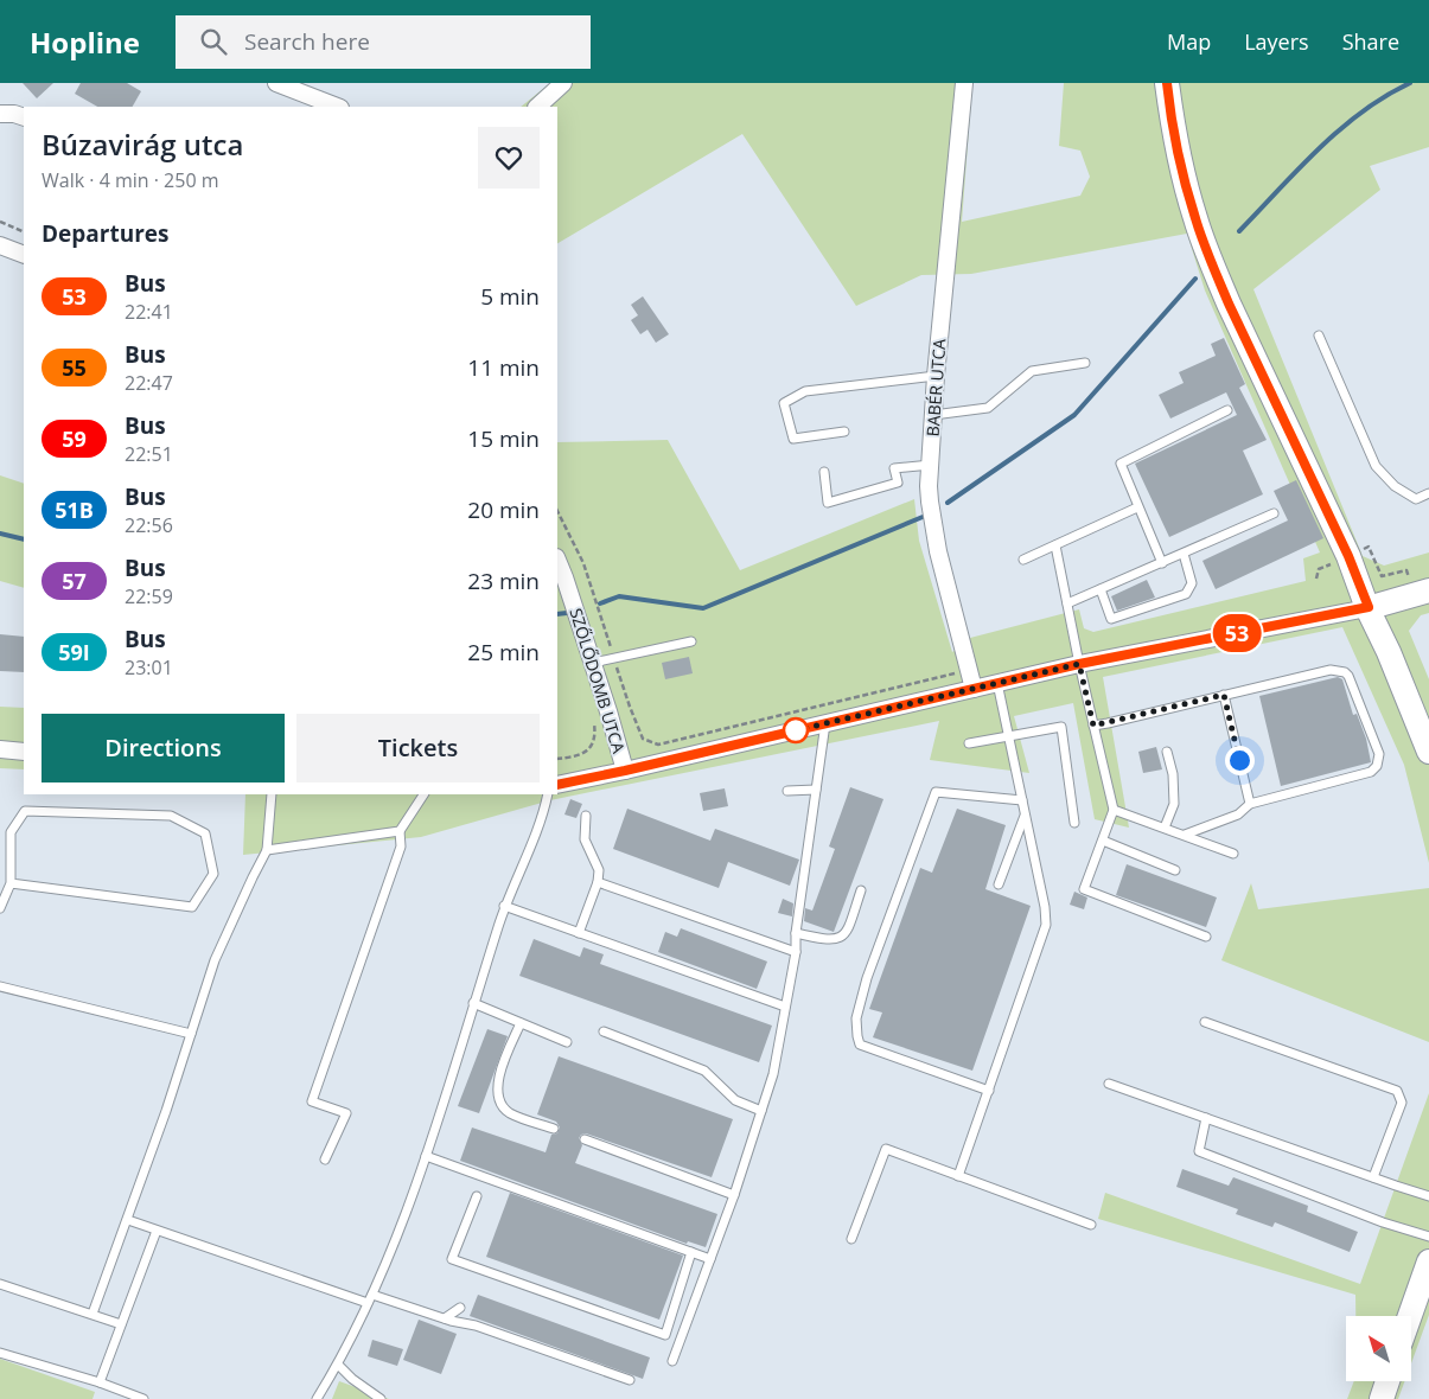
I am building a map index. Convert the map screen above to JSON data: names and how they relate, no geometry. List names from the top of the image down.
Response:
{
  "streets": {
    "street": ["BABÉR UTCA", "SZŐLŐDOMB UTCA"]
  },
  "lines": ["bus line 53"],
  "north": "top left",
  "page": {
    "header": "Hopline",
    "search": "Search here",
    "nav": ["Map", "Layers", "Share"],
    "on_map": "53",
    "heading": [
      ["Búzavirág utca", "Walk · 4 min · 250 m"],
      "Departures"
    ],
    "list": [
      {
        "mark": "53",
        "name": "Bus",
        "note": "22:41",
        "value": "5 min"
      },
      {
        "mark": "55",
        "name": "Bus",
        "note": "22:47",
        "value": "11 min"
      },
      {
        "mark": "59",
        "name": "Bus",
        "note": "22:51",
        "value": "15 min"
      },
      {
        "mark": "51B",
        "name": "Bus",
        "note": "22:56",
        "value": "20 min"
      },
      {
        "mark": "57",
        "name": "Bus",
        "note": "22:59",
        "value": "23 min"
      },
      {
        "mark": "59I",
        "name": "Bus",
        "note": "23:01",
        "value": "25 min"
      }
    ],
    "buttons": ["Directions", "Tickets"]
  }
}
